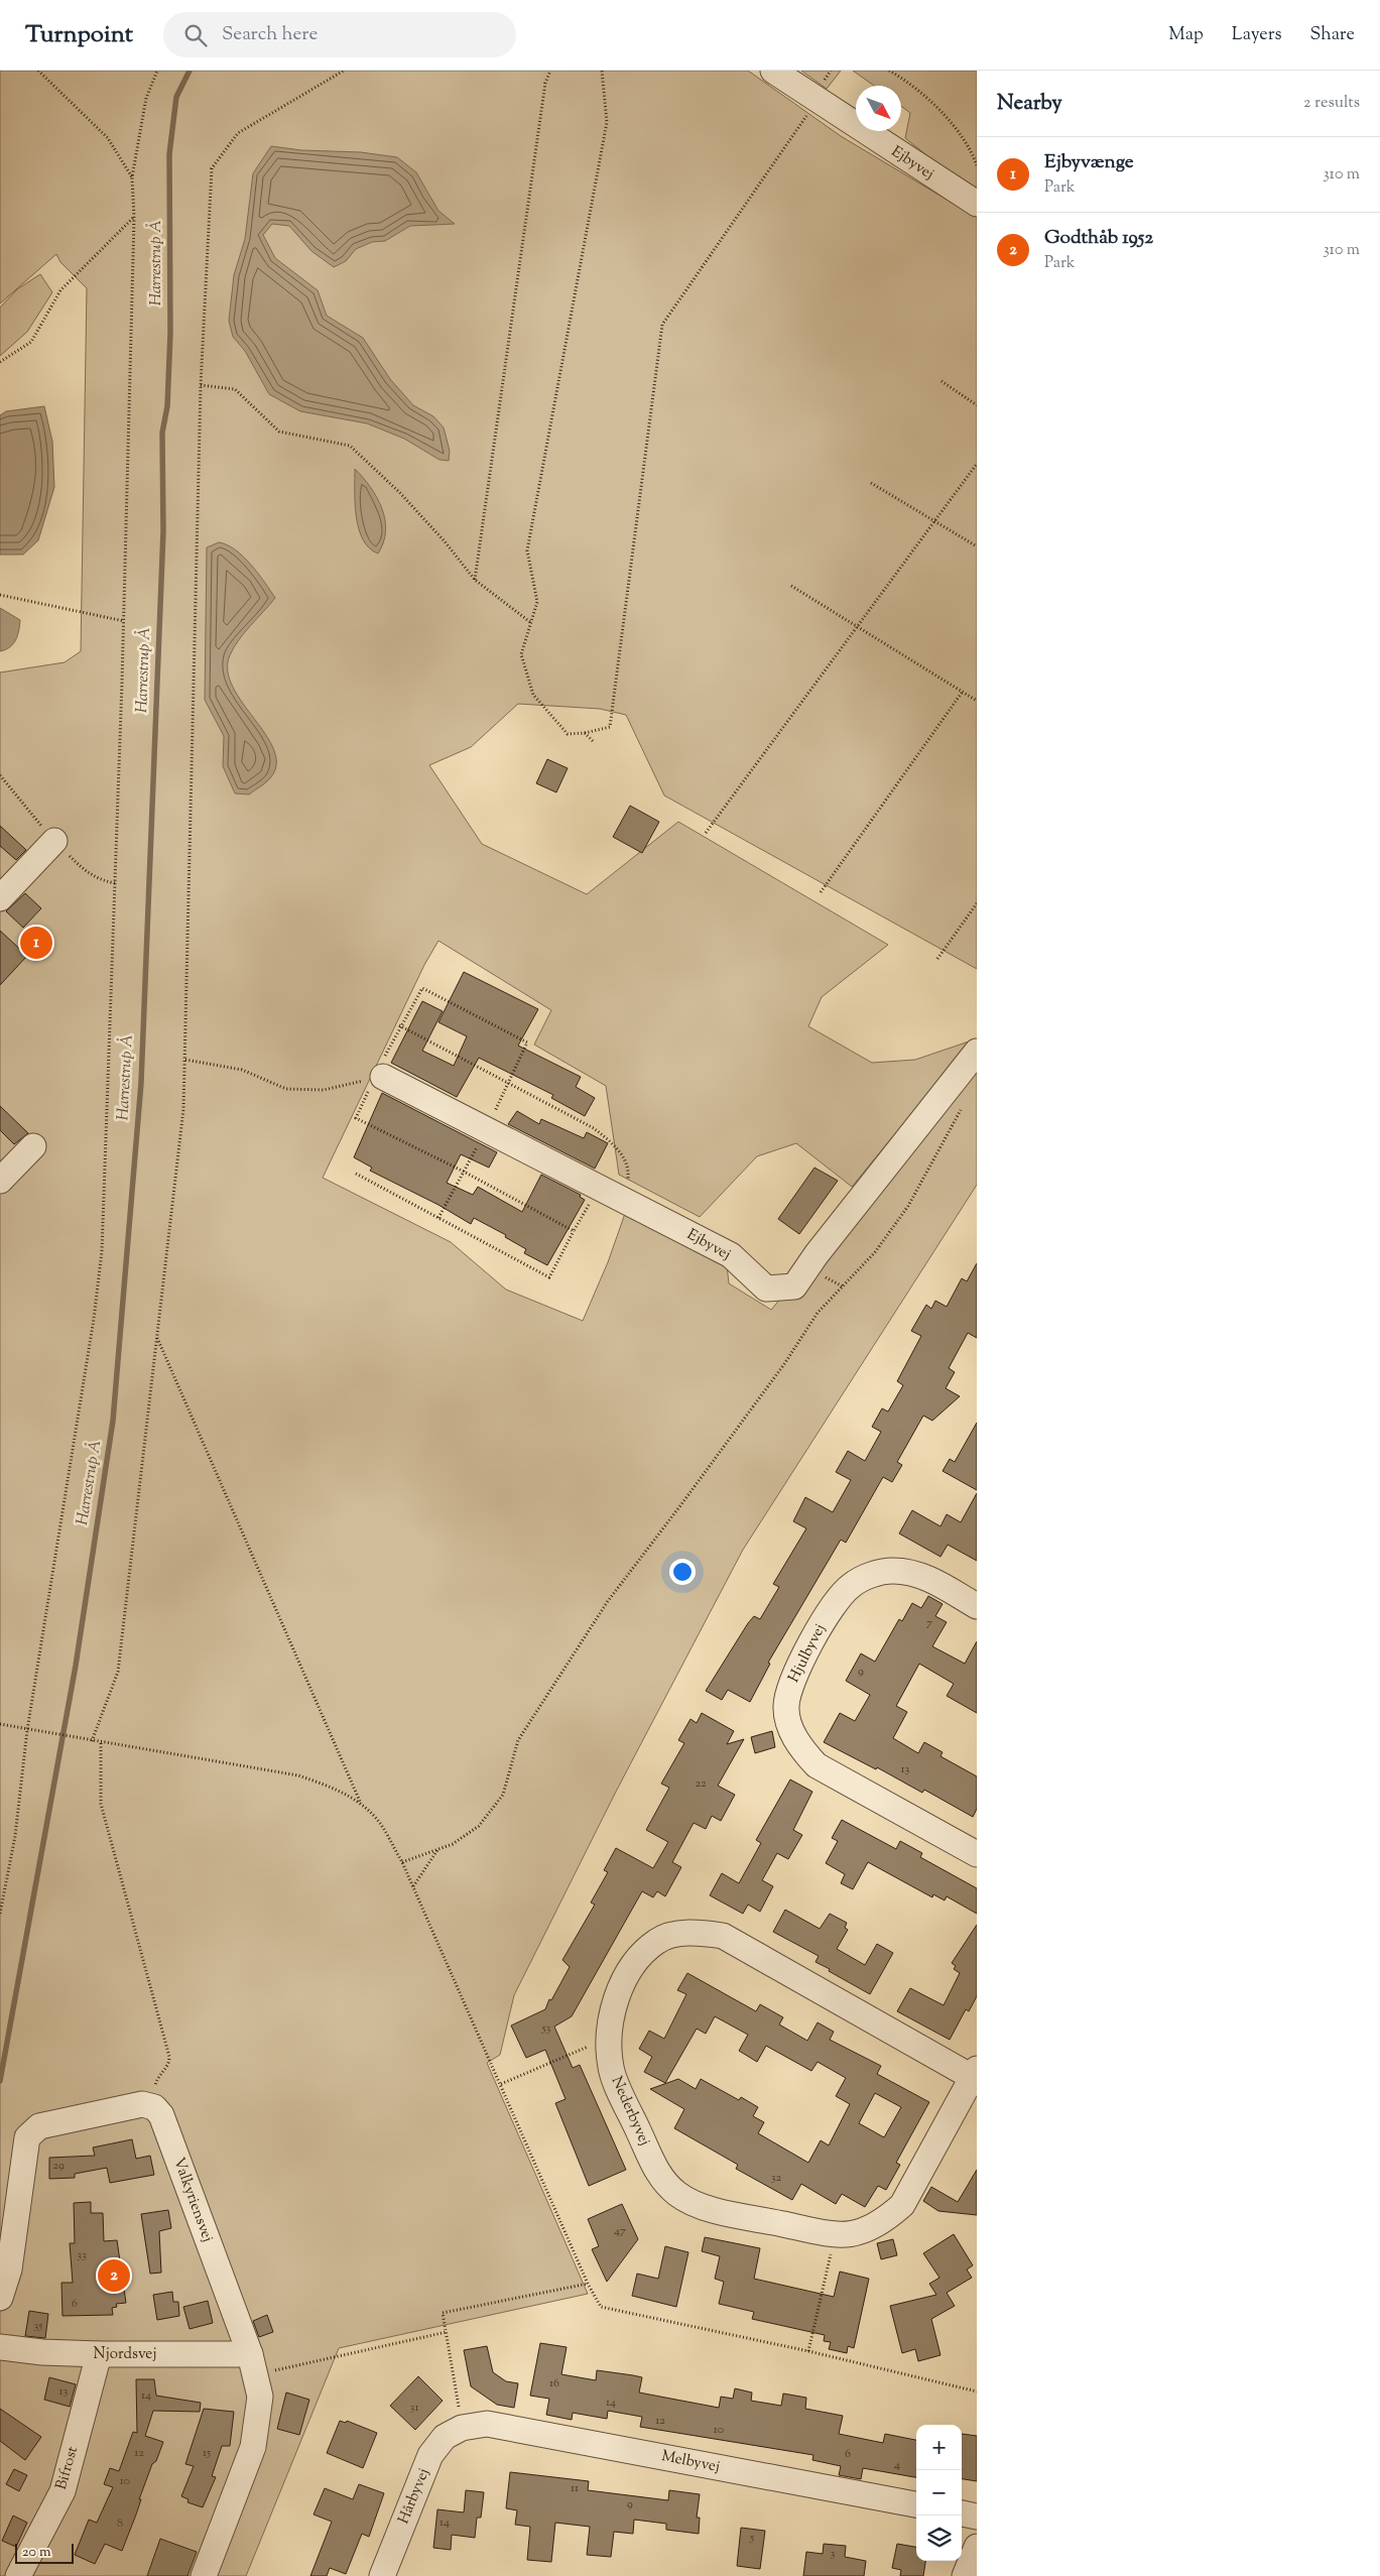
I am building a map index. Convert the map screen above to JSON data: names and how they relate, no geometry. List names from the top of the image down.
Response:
{
  "streets": {
    "street": [
      "Ejbyvej",
      "Hjulbyvej",
      "Nederbyvej",
      "Valkyriensvej",
      "Njordsvej",
      "Melbyvej",
      "Bifrost",
      "Hårbyvej"
    ]
  },
  "crossings": [
    ["Valkyriensvej", "Njordsvej"],
    ["Njordsvej", "Bifrost"],
    ["Melbyvej", "Hårbyvej"]
  ],
  "water": ["Harrestrup Å"],
  "house_numbers": [
    "7",
    "9",
    "13",
    "22",
    "53",
    "29",
    "32",
    "47",
    "33",
    "6",
    "35",
    "16",
    "13",
    "14",
    "14",
    "31",
    "12",
    "10",
    "12",
    "15",
    "6",
    "4",
    "10",
    "11",
    "9",
    "14",
    "8",
    "5",
    "3"
  ],
  "scale_bar": "20 m",
  "north": "bottom right",
  "page": {
    "header": "Turnpoint",
    "search": "Search here",
    "nav": ["Map", "Layers", "Share"],
    "heading": ["Nearby", "2 results"],
    "list": [
      {
        "mark": "1",
        "name": "Ejbyvænge",
        "note": "Park",
        "value": "310 m"
      },
      {
        "mark": "2",
        "name": "Godthåb 1952",
        "note": "Park",
        "value": "310 m"
      }
    ],
    "pins": ["1", "2"],
    "map_buttons": ["+", "−"],
    "scale": "20 m"
  }
}
